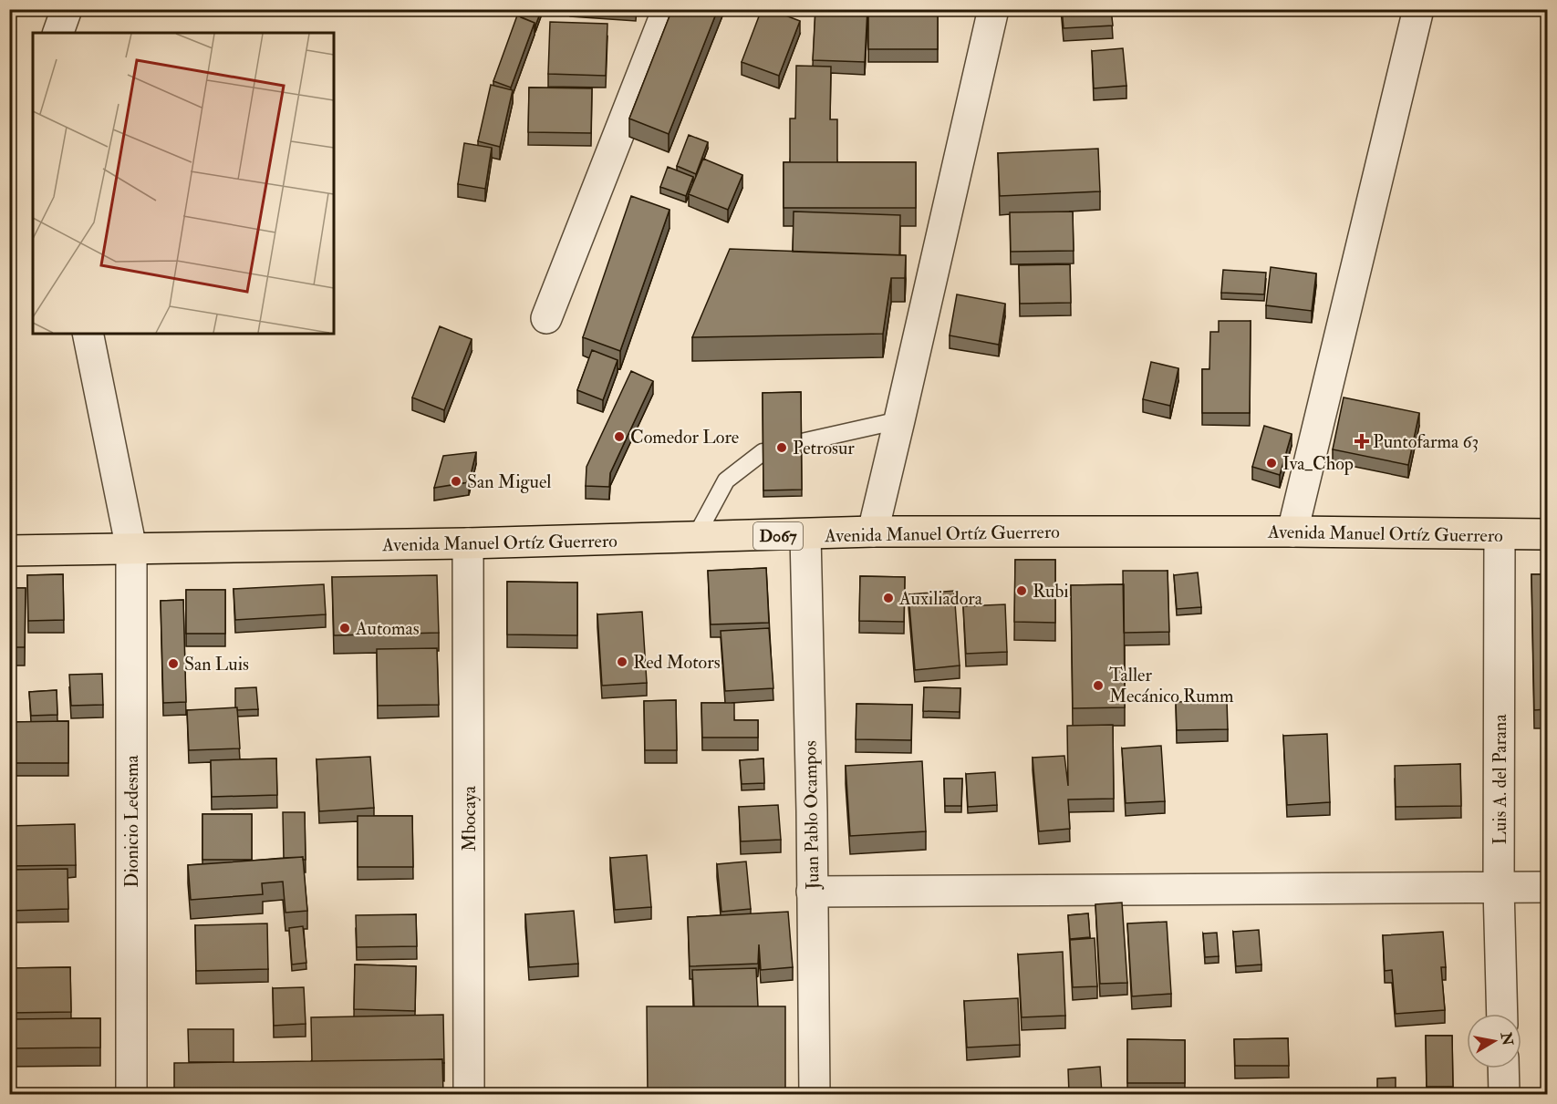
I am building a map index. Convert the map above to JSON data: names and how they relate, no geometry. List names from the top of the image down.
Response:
{
  "streets": {
    "main road": ["Avenida Manuel Ortíz Guerrero", "D067"],
    "street": [
      "Luis A. del Parana",
      "Juan Pablo Ocampos",
      "Mbocaya",
      "Dionicio Ledesma"
    ]
  },
  "crossings": [
    ["Avenida Manuel Ortíz Guerrero", "Luis A. del Parana"],
    ["Avenida Manuel Ortíz Guerrero", "Juan Pablo Ocampos"],
    ["Avenida Manuel Ortíz Guerrero", "Mbocaya"],
    ["Avenida Manuel Ortíz Guerrero", "Dionicio Ledesma"]
  ],
  "places": {
    "other": [
      "Comedor Lore",
      "Petrosur",
      "Iva_Chop",
      "San Miguel",
      "Rubi",
      "Auxiliadora",
      "Automas",
      "Red Motors",
      "San Luis",
      "Taller Mecánico Rumm"
    ],
    "health": ["Puntofarma 63"]
  },
  "north": "right"
}
